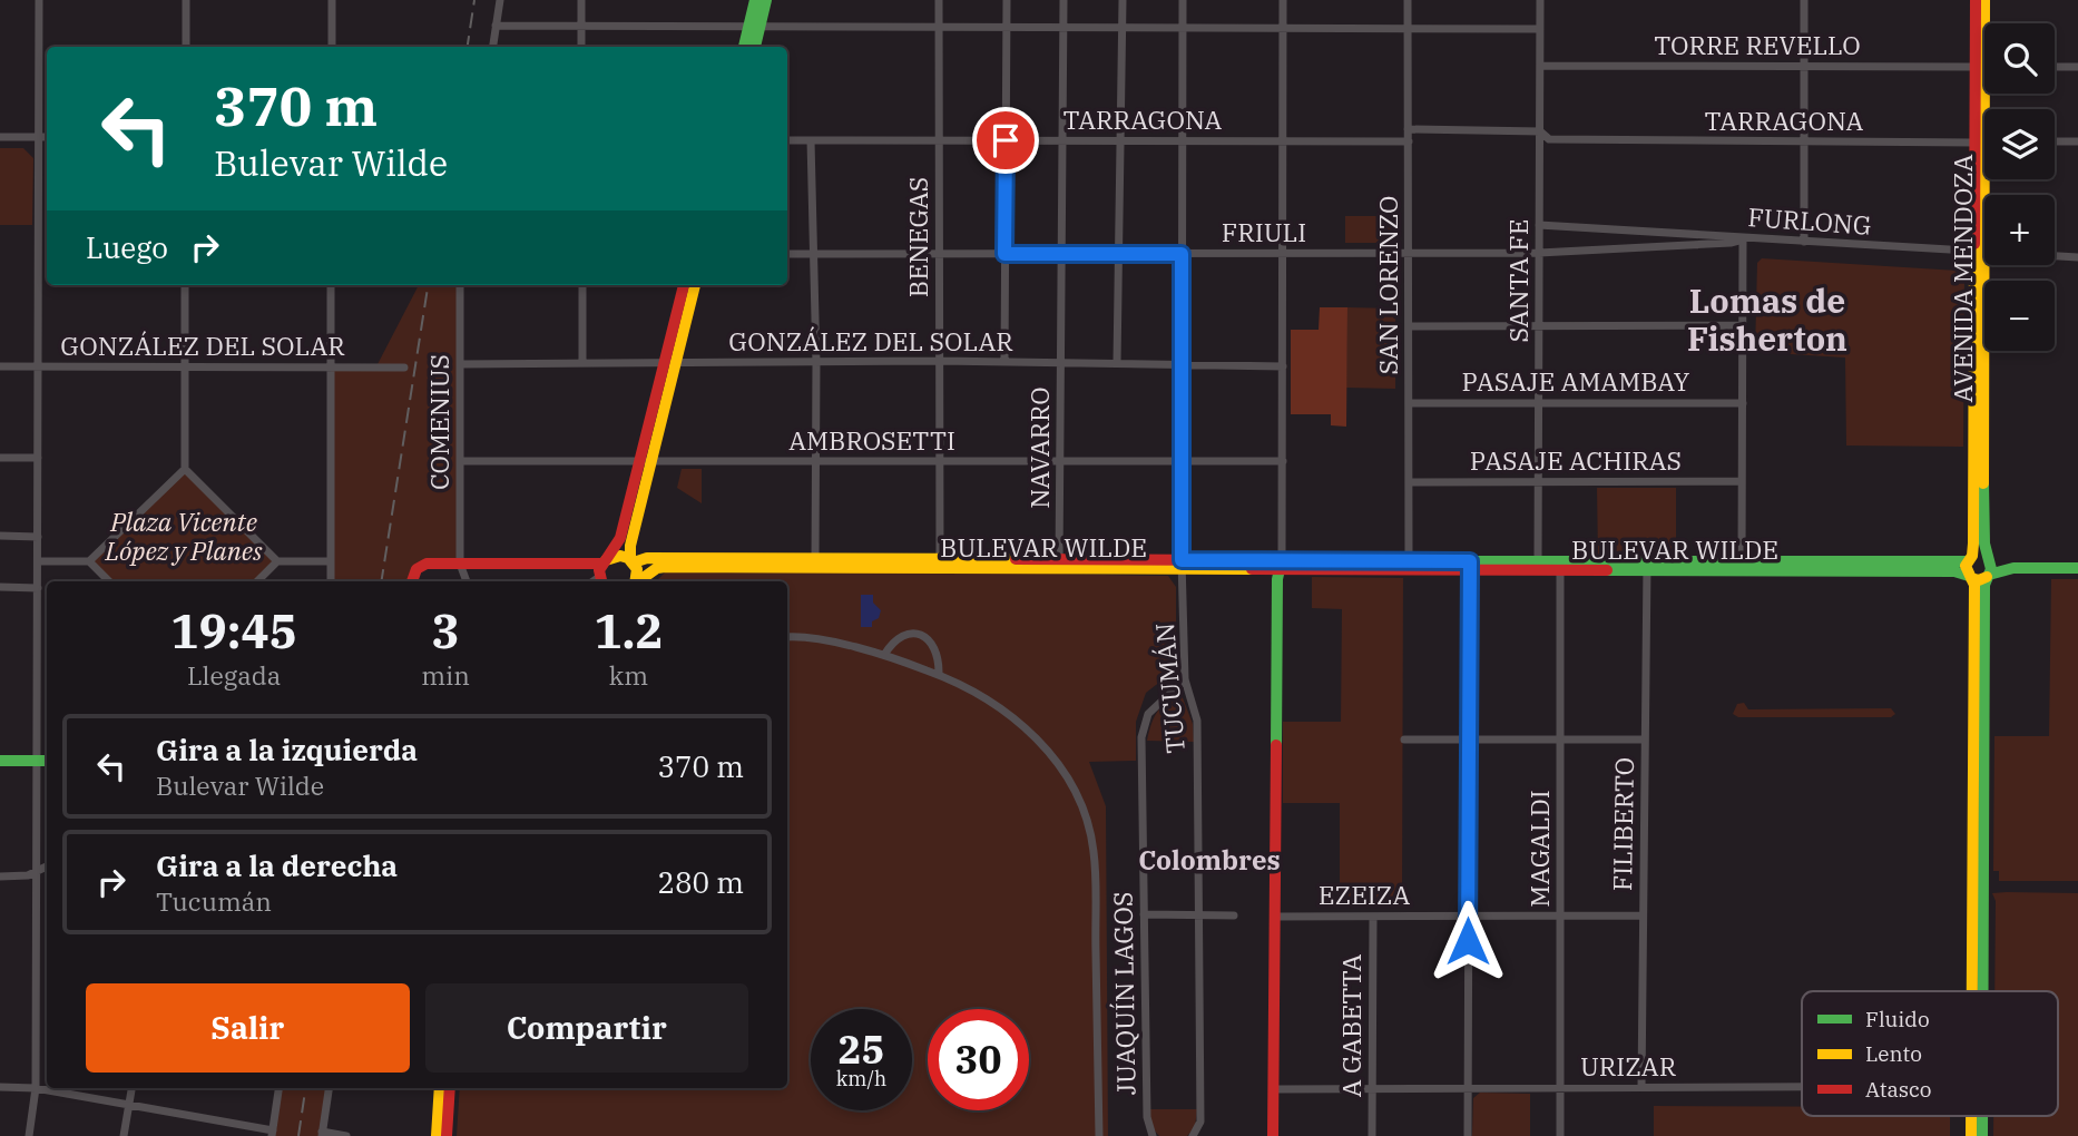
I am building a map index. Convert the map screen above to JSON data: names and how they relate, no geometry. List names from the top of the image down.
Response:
{
  "streets": {
    "main road": ["AVENIDA MENDOZA", "BULEVAR WILDE"],
    "street": [
      "TORRE REVELLO",
      "TARRAGONA",
      "FURLONG",
      "FRIULI",
      "BENEGAS",
      "SANTA FE",
      "SAN LORENZO",
      "GONZÁLEZ DEL SOLAR",
      "PASAJE AMAMBAY",
      "COMENIUS",
      "AMBROSETTI",
      "NAVARRO",
      "PASAJE ACHIRAS",
      "TUCUMÁN",
      "FILIBERTO",
      "MAGALDI",
      "EZEIZA",
      "JUAQUÍN LAGOS",
      "A GABETTA",
      "URIZAR"
    ]
  },
  "crossings": [
    ["TORRE REVELLO", "AVENIDA MENDOZA"],
    ["TORRE REVELLO", "SANTA FE"],
    ["TARRAGONA", "BENEGAS"],
    ["TARRAGONA", "AVENIDA MENDOZA"],
    ["TARRAGONA", "SANTA FE"],
    ["TARRAGONA", "SAN LORENZO"],
    ["TARRAGONA", "NAVARRO"],
    ["TARRAGONA", "TUCUMÁN"],
    ["FURLONG", "FRIULI"],
    ["FURLONG", "AVENIDA MENDOZA"],
    ["FURLONG", "SANTA FE"],
    ["FRIULI", "BENEGAS"],
    ["FRIULI", "SANTA FE"],
    ["FRIULI", "SAN LORENZO"],
    ["FRIULI", "NAVARRO"],
    ["FRIULI", "TUCUMÁN"],
    ["BENEGAS", "GONZÁLEZ DEL SOLAR"],
    ["BENEGAS", "AMBROSETTI"],
    ["BENEGAS", "BULEVAR WILDE"],
    ["AVENIDA MENDOZA", "BULEVAR WILDE"],
    ["SANTA FE", "PASAJE AMAMBAY"],
    ["SANTA FE", "PASAJE ACHIRAS"],
    ["SANTA FE", "BULEVAR WILDE"],
    ["SAN LORENZO", "PASAJE AMAMBAY"],
    ["SAN LORENZO", "PASAJE ACHIRAS"],
    ["SAN LORENZO", "BULEVAR WILDE"],
    ["GONZÁLEZ DEL SOLAR", "COMENIUS"],
    ["GONZÁLEZ DEL SOLAR", "NAVARRO"],
    ["GONZÁLEZ DEL SOLAR", "TUCUMÁN"],
    ["COMENIUS", "AMBROSETTI"],
    ["AMBROSETTI", "NAVARRO"],
    ["AMBROSETTI", "TUCUMÁN"],
    ["NAVARRO", "BULEVAR WILDE"],
    ["BULEVAR WILDE", "TUCUMÁN"],
    ["BULEVAR WILDE", "FILIBERTO"],
    ["BULEVAR WILDE", "MAGALDI"],
    ["TUCUMÁN", "JUAQUÍN LAGOS"],
    ["FILIBERTO", "EZEIZA"],
    ["FILIBERTO", "URIZAR"],
    ["MAGALDI", "EZEIZA"],
    ["MAGALDI", "URIZAR"],
    ["EZEIZA", "A GABETTA"],
    ["A GABETTA", "URIZAR"]
  ],
  "districts": ["Lomas de Fisherton", "Colombres"],
  "parks": ["Plaza Vicente López y Planes"],
  "legend": ["Fluido", "Lento", "Atasco"],
  "page": {
    "map_buttons": ["+", "−"],
    "turn": ["370 m", "Bulevar Wilde"],
    "then": "Luego",
    "eta": [
      "19:45",
      "Llegada",
      "3",
      "min",
      "1.2",
      "km"
    ],
    "list": [
      {
        "name": "Gira a la izquierda",
        "note": "Bulevar Wilde",
        "value": "370 m"
      },
      {
        "name": "Gira a la derecha",
        "note": "Tucumán",
        "value": "280 m"
      }
    ],
    "buttons": ["Salir", "Compartir"],
    "speed": "25 km/h",
    "limit": "30"
  }
}
